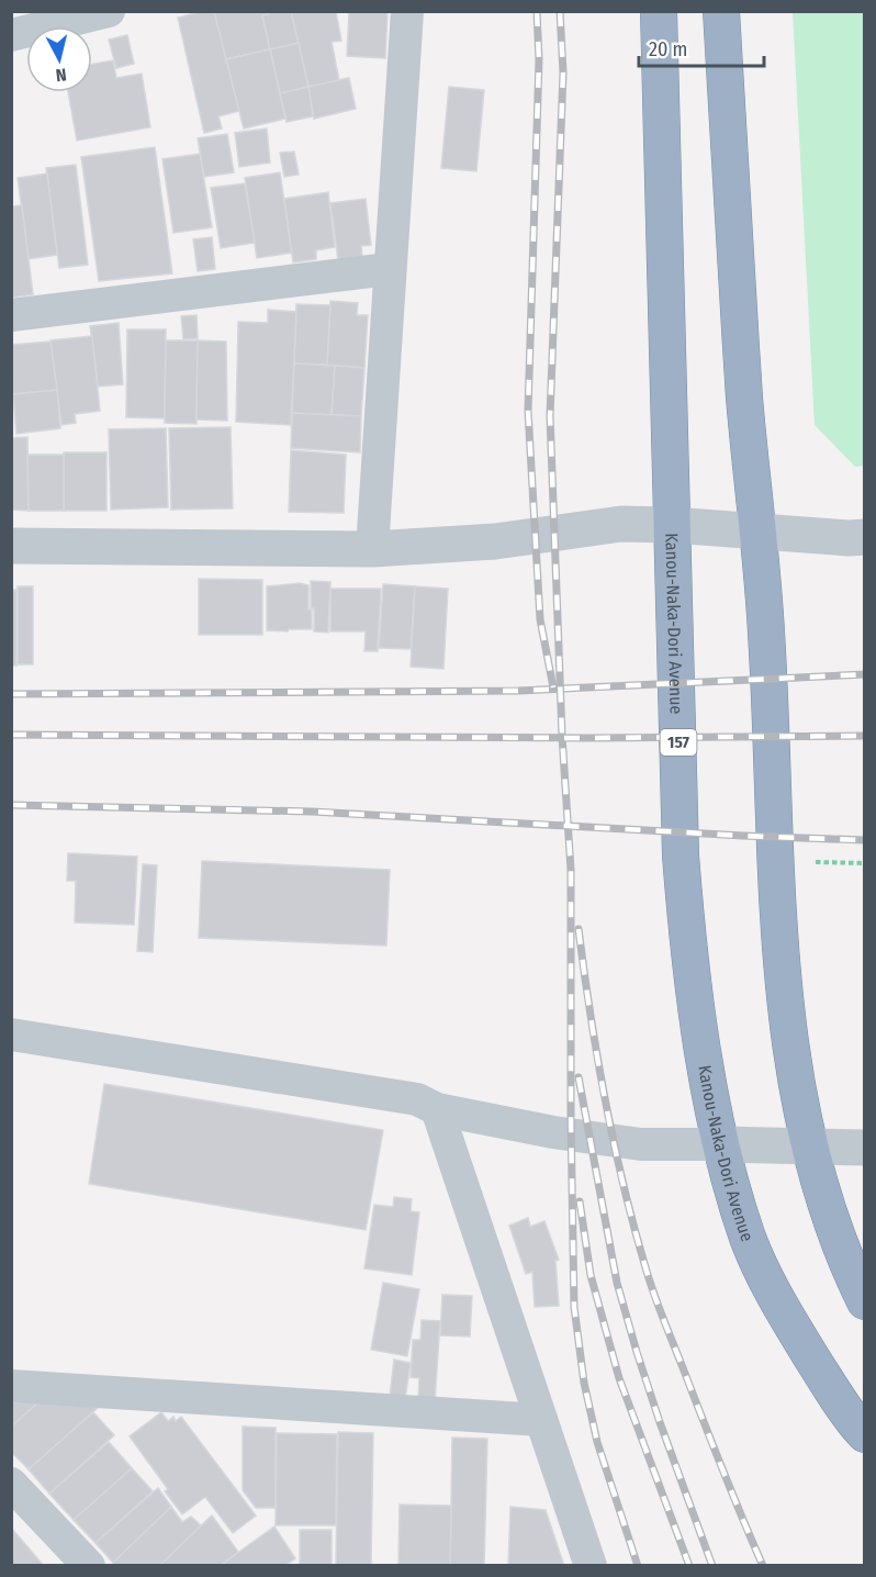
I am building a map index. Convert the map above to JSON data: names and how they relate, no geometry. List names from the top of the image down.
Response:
{
  "streets": {
    "highway": ["Kanou-Naka-Dori Avenue", "157"]
  },
  "scale_bar": "20 m",
  "north": "bottom"
}
